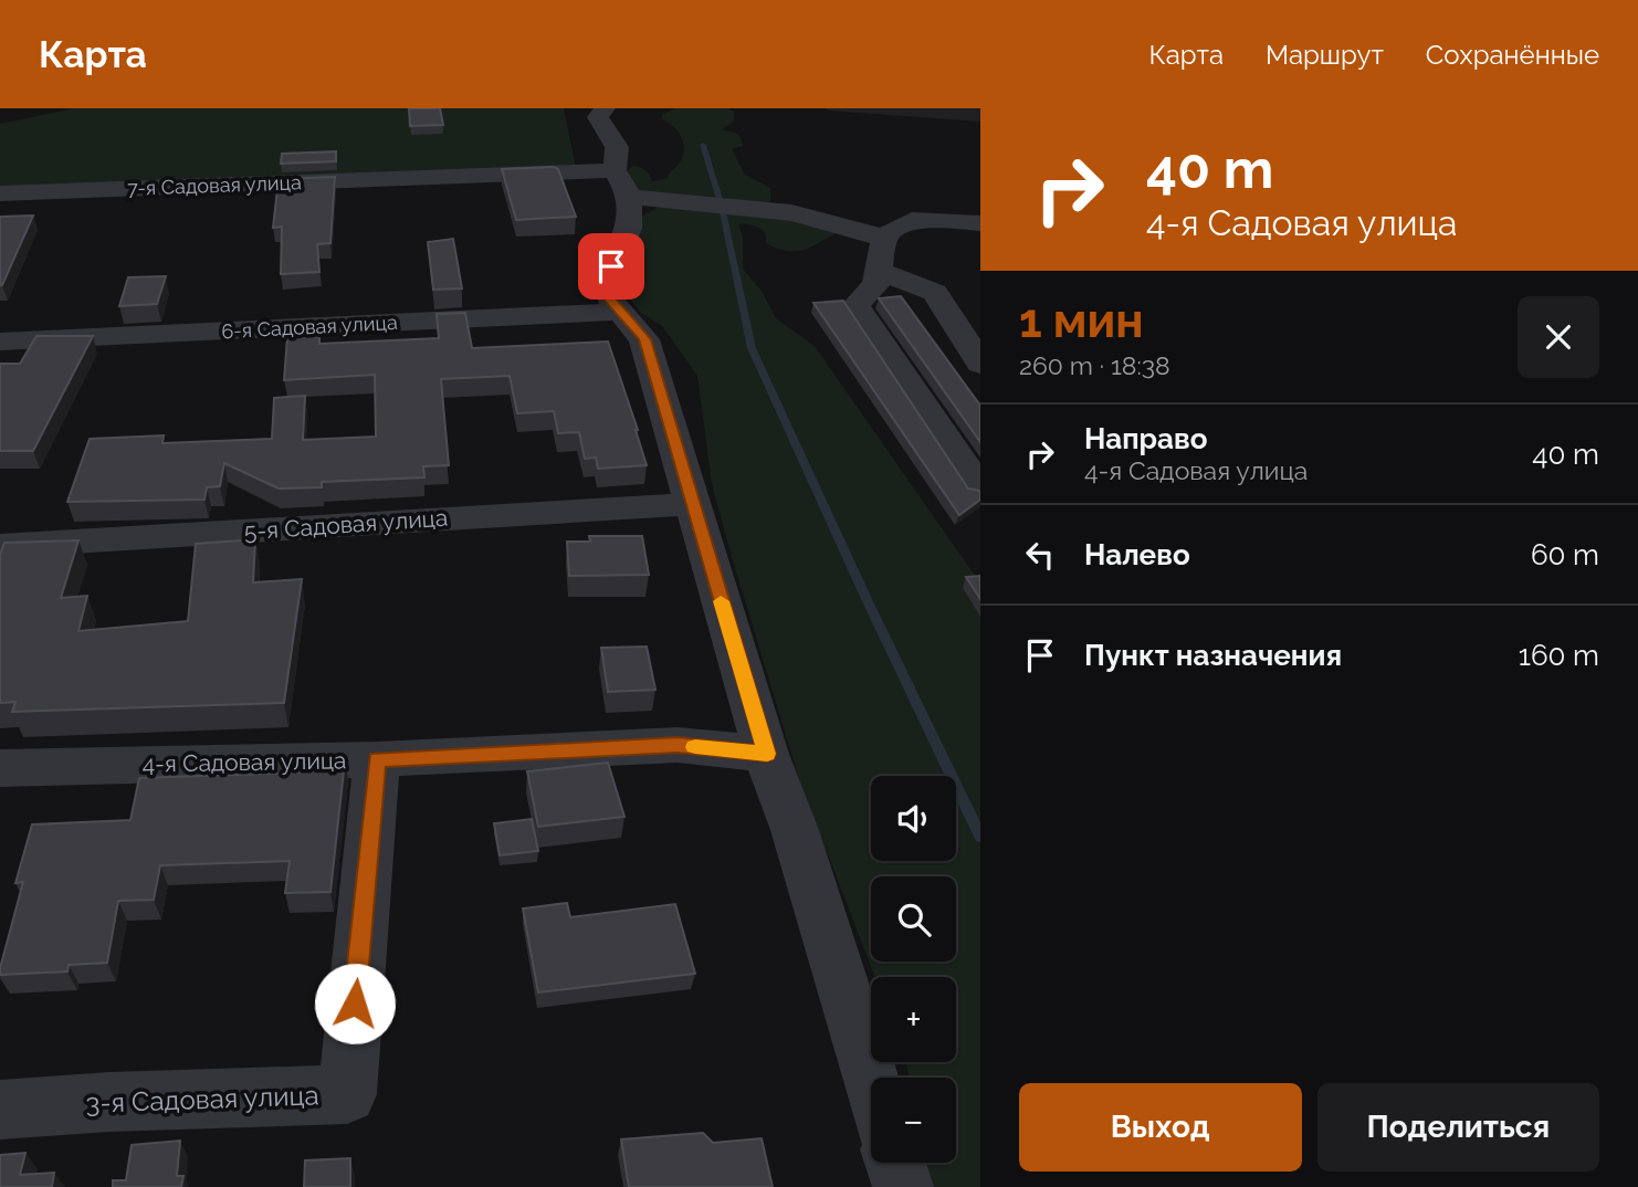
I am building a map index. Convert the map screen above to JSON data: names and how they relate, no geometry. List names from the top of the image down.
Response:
{
  "streets": {
    "street": [
      "7-я Садовая улица",
      "6-я Садовая улица",
      "5-я Садовая улица",
      "4-я Садовая улица",
      "3-я Садовая улица"
    ]
  },
  "crossings": [
    ["4-я Садовая улица", "3-я Садовая улица"]
  ],
  "page": {
    "header": "Карта",
    "nav": ["Карта", "Маршрут", "Сохранённые"],
    "turn": ["40 m", "4-я Садовая улица"],
    "heading": ["1 мин", "260 m · 18:38"],
    "list": [
      {
        "name": "Направо",
        "note": "4-я Садовая улица",
        "value": "40 m"
      },
      {
        "name": "Налево",
        "value": "60 m"
      },
      {
        "name": "Пункт назначения",
        "value": "160 m"
      }
    ],
    "map_buttons": ["+", "−"],
    "buttons": ["Выход", "Поделиться"]
  }
}
